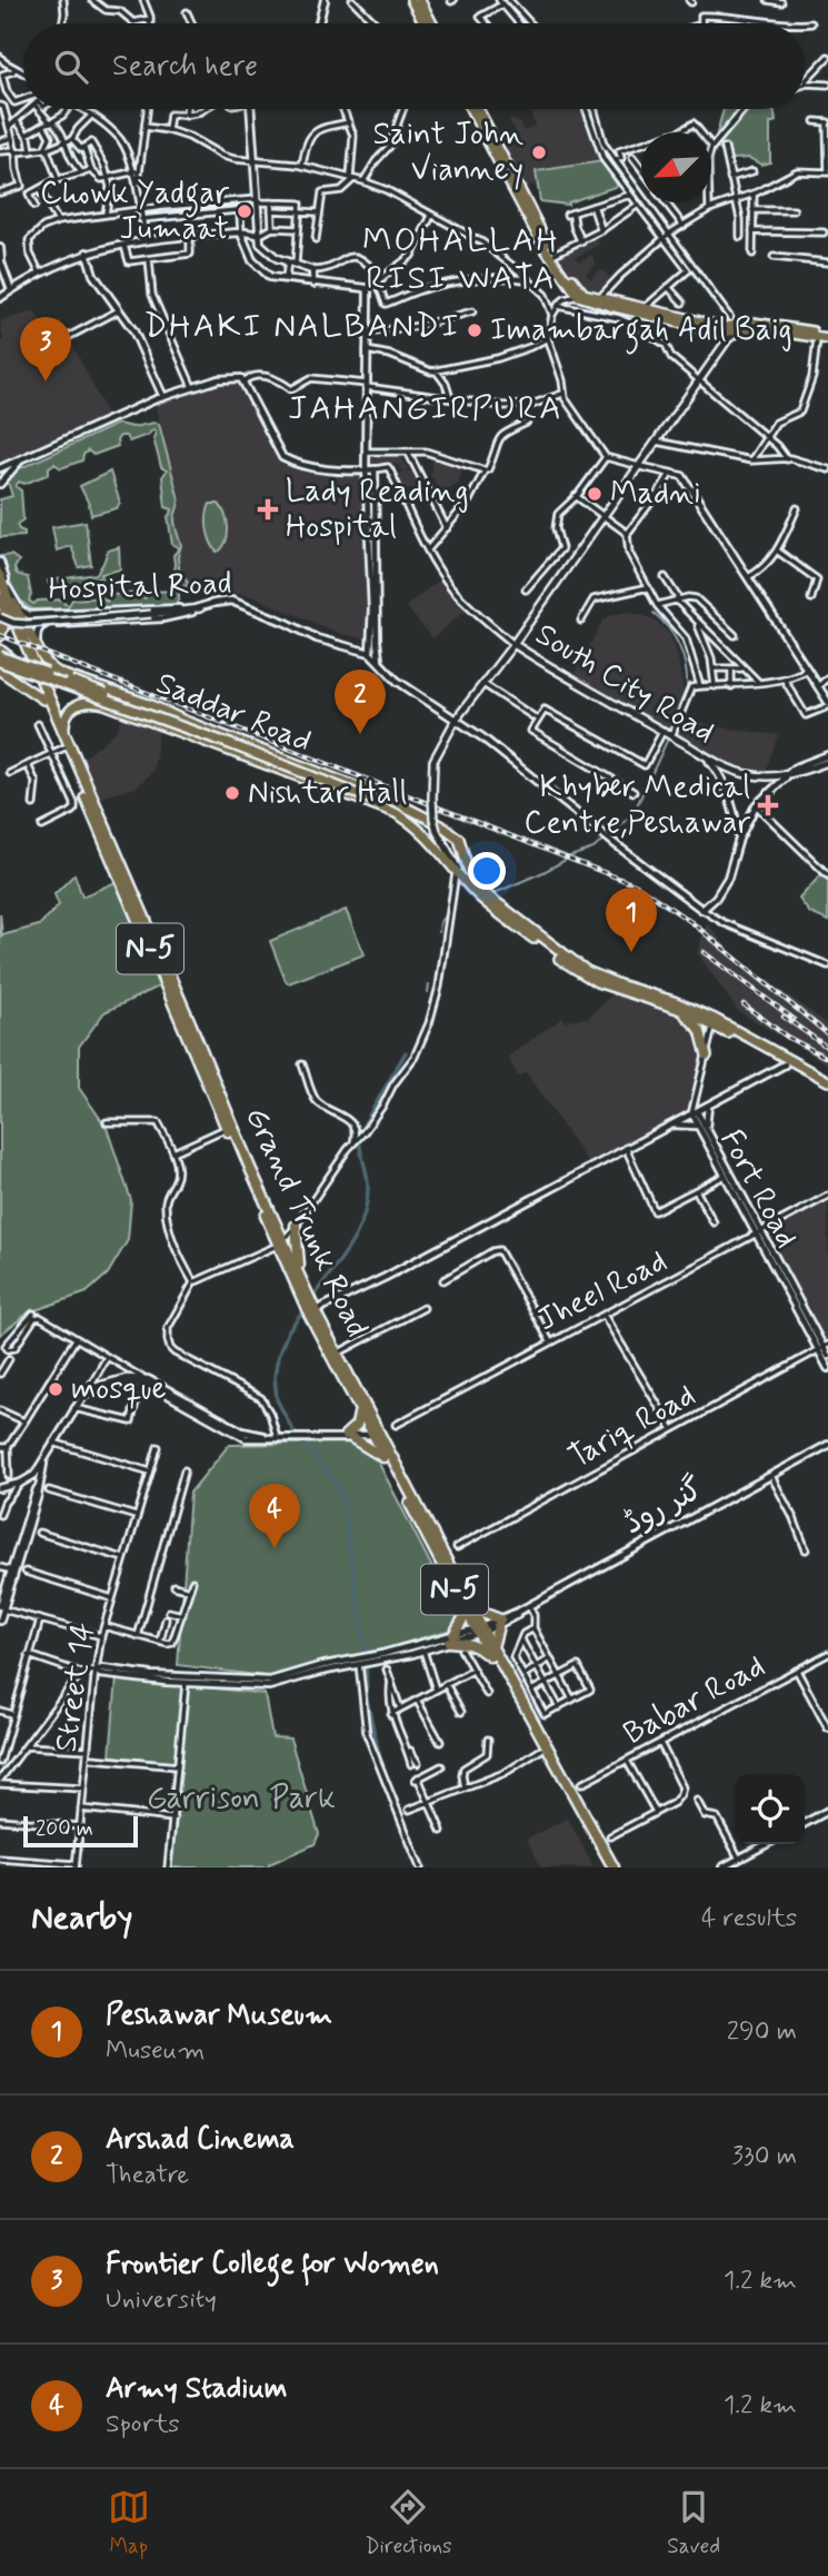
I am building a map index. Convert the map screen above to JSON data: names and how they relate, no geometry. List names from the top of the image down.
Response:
{
  "streets": {
    "highway": ["N-5", "Grand Trunk Road"],
    "main road": ["South City Road", "Saddar Road"],
    "street": [
      "Hospital Road",
      "Fort Road",
      "Jheel Road",
      "Tariq Road",
      "گنر روڈ",
      "Street 14",
      "Babar Road"
    ]
  },
  "crossings": [
    ["Hospital Road", "Saddar Road"],
    ["Saddar Road", "Grand Trunk Road"],
    ["Fort Road", "Jheel Road"],
    ["Fort Road", "Tariq Road"],
    ["Grand Trunk Road", "گنر روڈ"]
  ],
  "districts": ["MOHALLAH RISI WATA", "DHAKI NALBANDI", "JAHANGIRPURA"],
  "parks": ["Garrison Park"],
  "places": {
    "other": [
      "Saint John Vianney",
      "Chowk Yadgar Jumaat",
      "Imambargah Adil Baig",
      "Madni",
      "Nishtar Hall",
      "mosque"
    ],
    "health": ["Lady Reading Hospital", "Khyber Medical Centre,Peshawar"]
  },
  "scale_bar": "200 m",
  "north": "bottom left",
  "page": {
    "search": "Search here",
    "pins": [
      "3",
      "2",
      "1",
      "4"
    ],
    "scale": "200 m",
    "heading": ["Nearby", "4 results"],
    "list": [
      {
        "mark": "1",
        "name": "Peshawar Museum",
        "note": "Museum",
        "value": "290 m"
      },
      {
        "mark": "2",
        "name": "Arshad Cinema",
        "note": "Theatre",
        "value": "330 m"
      },
      {
        "mark": "3",
        "name": "Frontier College for Women",
        "note": "University",
        "value": "1.2 km"
      },
      {
        "mark": "4",
        "name": "Army Stadium",
        "note": "Sports",
        "value": "1.2 km"
      }
    ],
    "nav": ["Map", "Directions", "Saved"]
  }
}
